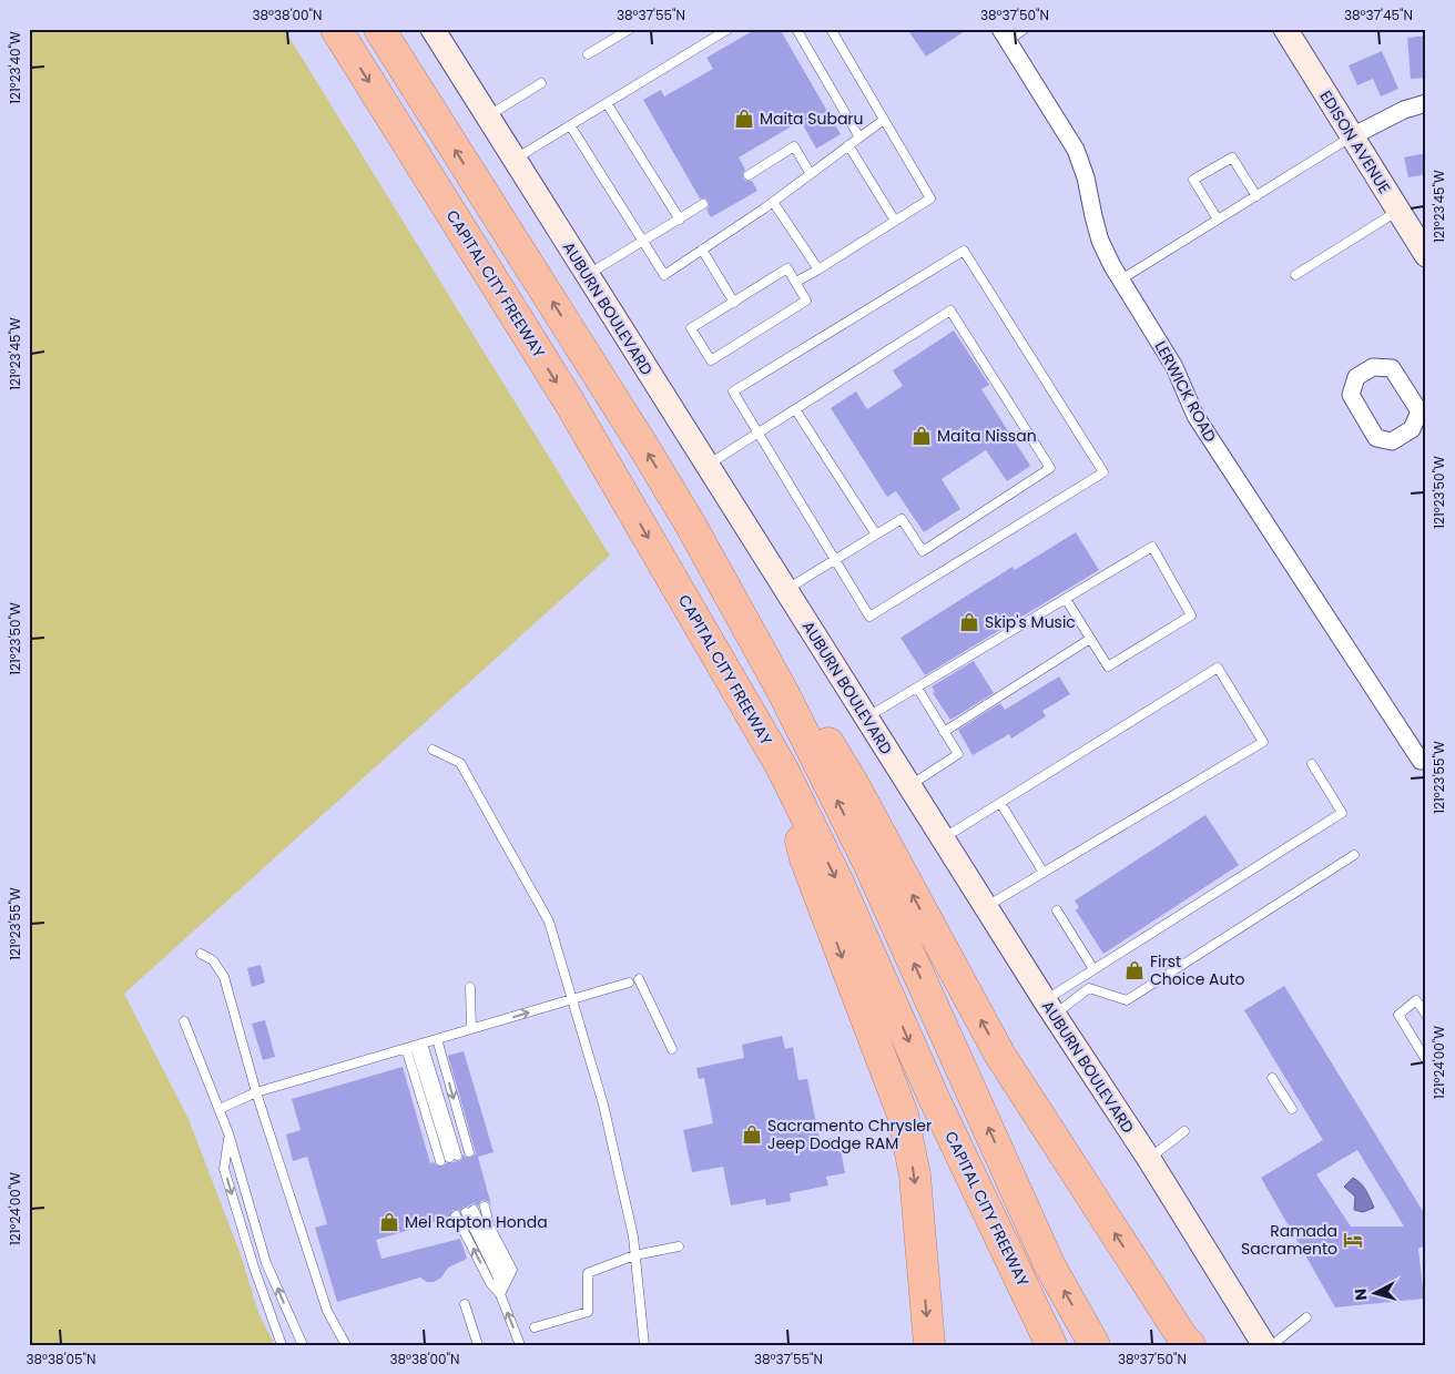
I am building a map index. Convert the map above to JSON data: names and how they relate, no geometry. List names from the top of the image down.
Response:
{
  "streets": {
    "highway": ["CAPITAL CITY FREEWAY"],
    "main road": ["EDISON AVENUE", "AUBURN BOULEVARD"],
    "street": ["LERWICK ROAD"]
  },
  "places": {
    "shop": [
      "Maita Subaru",
      "Maita Nissan",
      "Skip's Music",
      "First Choice Auto",
      "Sacramento Chrysler Jeep Dodge RAM",
      "Mel Rapton Honda"
    ],
    "hotel": ["Ramada Sacramento"]
  },
  "north": "left",
  "coordinates": [
    "38°38'00\"N",
    "38°37'55\"N",
    "38°37'50\"N",
    "38°37'45\"N",
    "121°23'40\"W",
    "121°23'45\"W",
    "121°23'50\"W",
    "121°23'55\"W",
    "121°24'00\"W",
    "38°38'05\"N"
  ]
}
